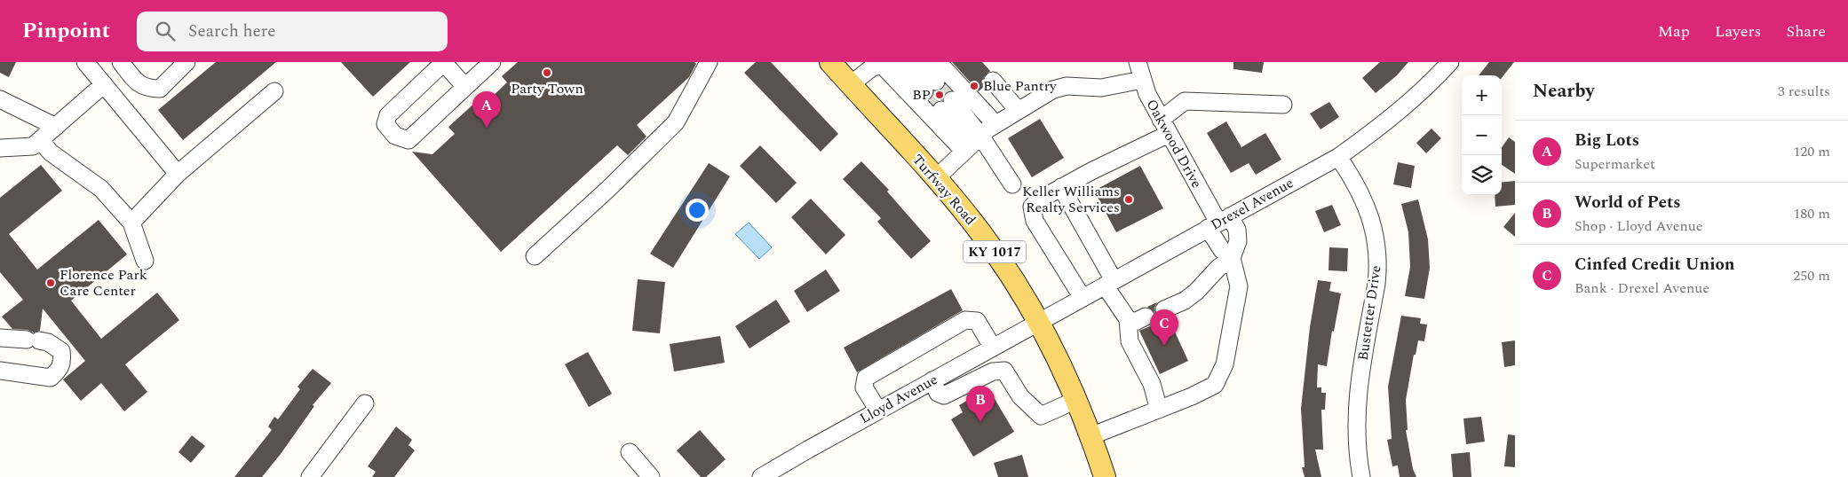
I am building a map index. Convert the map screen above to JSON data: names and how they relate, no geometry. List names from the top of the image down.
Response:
{
  "streets": {
    "main road": ["Turfway Road", "KY 1017"],
    "street": [
      "Oakwood Drive",
      "Drexel Avenue",
      "Bustetter Drive",
      "Lloyd Avenue"
    ]
  },
  "crossings": [
    ["Oakwood Drive", "Drexel Avenue"],
    ["Turfway Road", "Drexel Avenue"],
    ["Turfway Road", "Lloyd Avenue"],
    ["Drexel Avenue", "Bustetter Drive"],
    ["Drexel Avenue", "Lloyd Avenue"]
  ],
  "places": [
    "Party Town",
    "Blue Pantry",
    "BP",
    "Keller Williams Realty Services",
    "Florence Park Care Center"
  ],
  "page": {
    "header": "Pinpoint",
    "search": "Search here",
    "nav": ["Map", "Layers", "Share"],
    "heading": ["Nearby", "3 results"],
    "map_buttons": ["+", "−"],
    "pins": ["A", "C", "B"],
    "list": [
      {
        "mark": "A",
        "name": "Big Lots",
        "note": "Supermarket",
        "value": "120 m"
      },
      {
        "mark": "B",
        "name": "World of Pets",
        "note": "Shop · Lloyd Avenue",
        "value": "180 m"
      },
      {
        "mark": "C",
        "name": "Cinfed Credit Union",
        "note": "Bank · Drexel Avenue",
        "value": "250 m"
      }
    ]
  }
}
